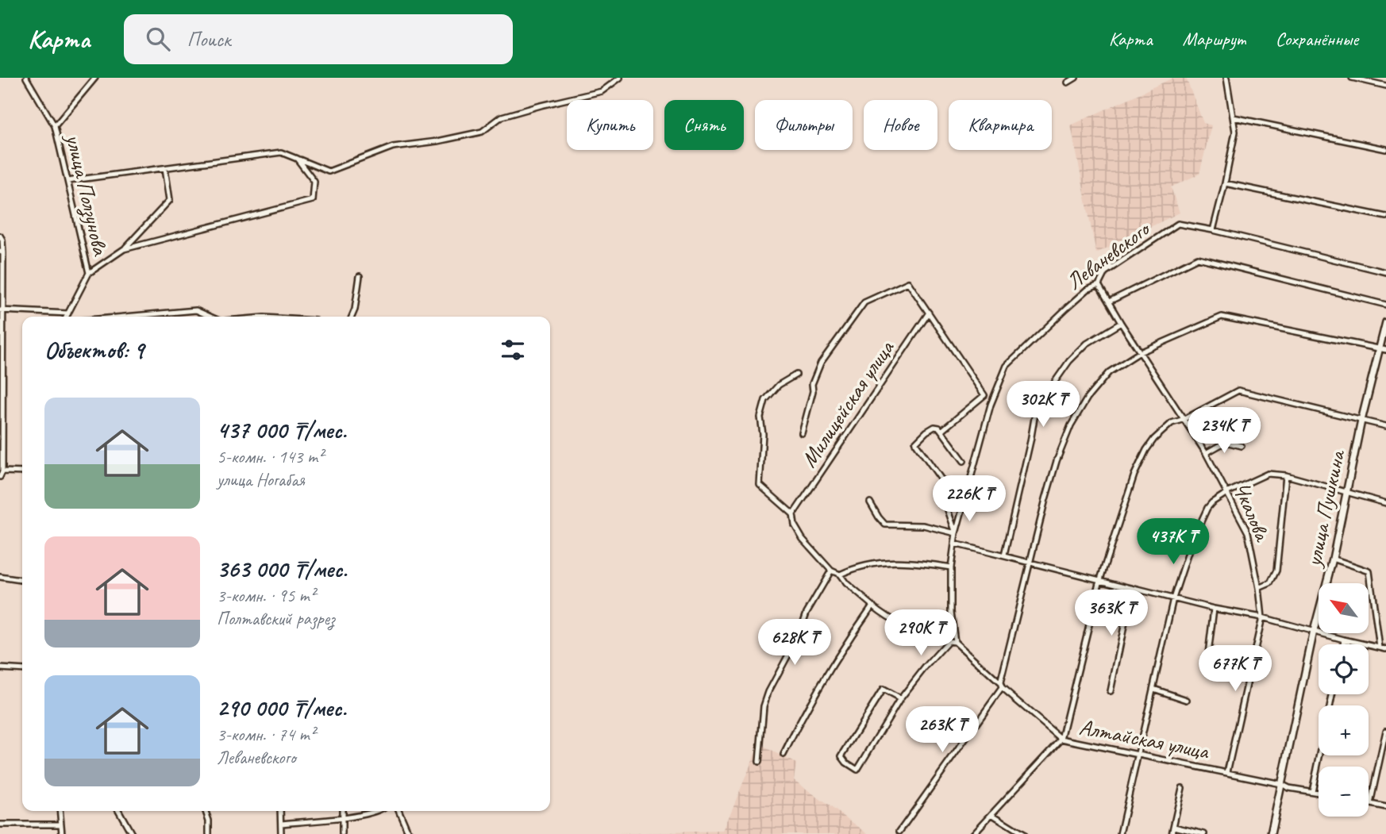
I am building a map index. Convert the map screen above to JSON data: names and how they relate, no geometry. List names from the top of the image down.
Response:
{
  "streets": {
    "street": [
      "улица Ползунова",
      "Леваневского",
      "Милицейская улица",
      "улица Пушкина",
      "Чкалова",
      "Алтайская улица"
    ]
  },
  "crossings": [
    ["Леваневского", "Милицейская улица"],
    ["Леваневского", "Чкалова"],
    ["Леваневского", "Алтайская улица"],
    ["улица Пушкина", "Алтайская улица"],
    ["Чкалова", "Алтайская улица"]
  ],
  "north": "top left",
  "page": {
    "header": "Карта",
    "search": "Поиск",
    "nav": ["Карта", "Маршрут", "Сохранённые"],
    "chip": [
      "Купить",
      "Снять",
      "Фильтры",
      "Новое",
      "Квартира"
    ],
    "heading": "Объектов: 9",
    "price": [
      "302K ₸",
      "234K ₸",
      "226K ₸",
      "437K ₸",
      "363K ₸",
      "290K ₸",
      "628K ₸",
      "677K ₸",
      "263K ₸"
    ],
    "list": [
      {
        "name": "437 000 ₸/мес.",
        "note": "5-комн. · 143 m² · улица Ногабая"
      },
      {
        "name": "363 000 ₸/мес.",
        "note": "3-комн. · 95 m² · Полтавский разрез"
      },
      {
        "name": "290 000 ₸/мес.",
        "note": "3-комн. · 74 m² · Леваневского"
      }
    ],
    "map_buttons": ["+", "−"]
  }
}
